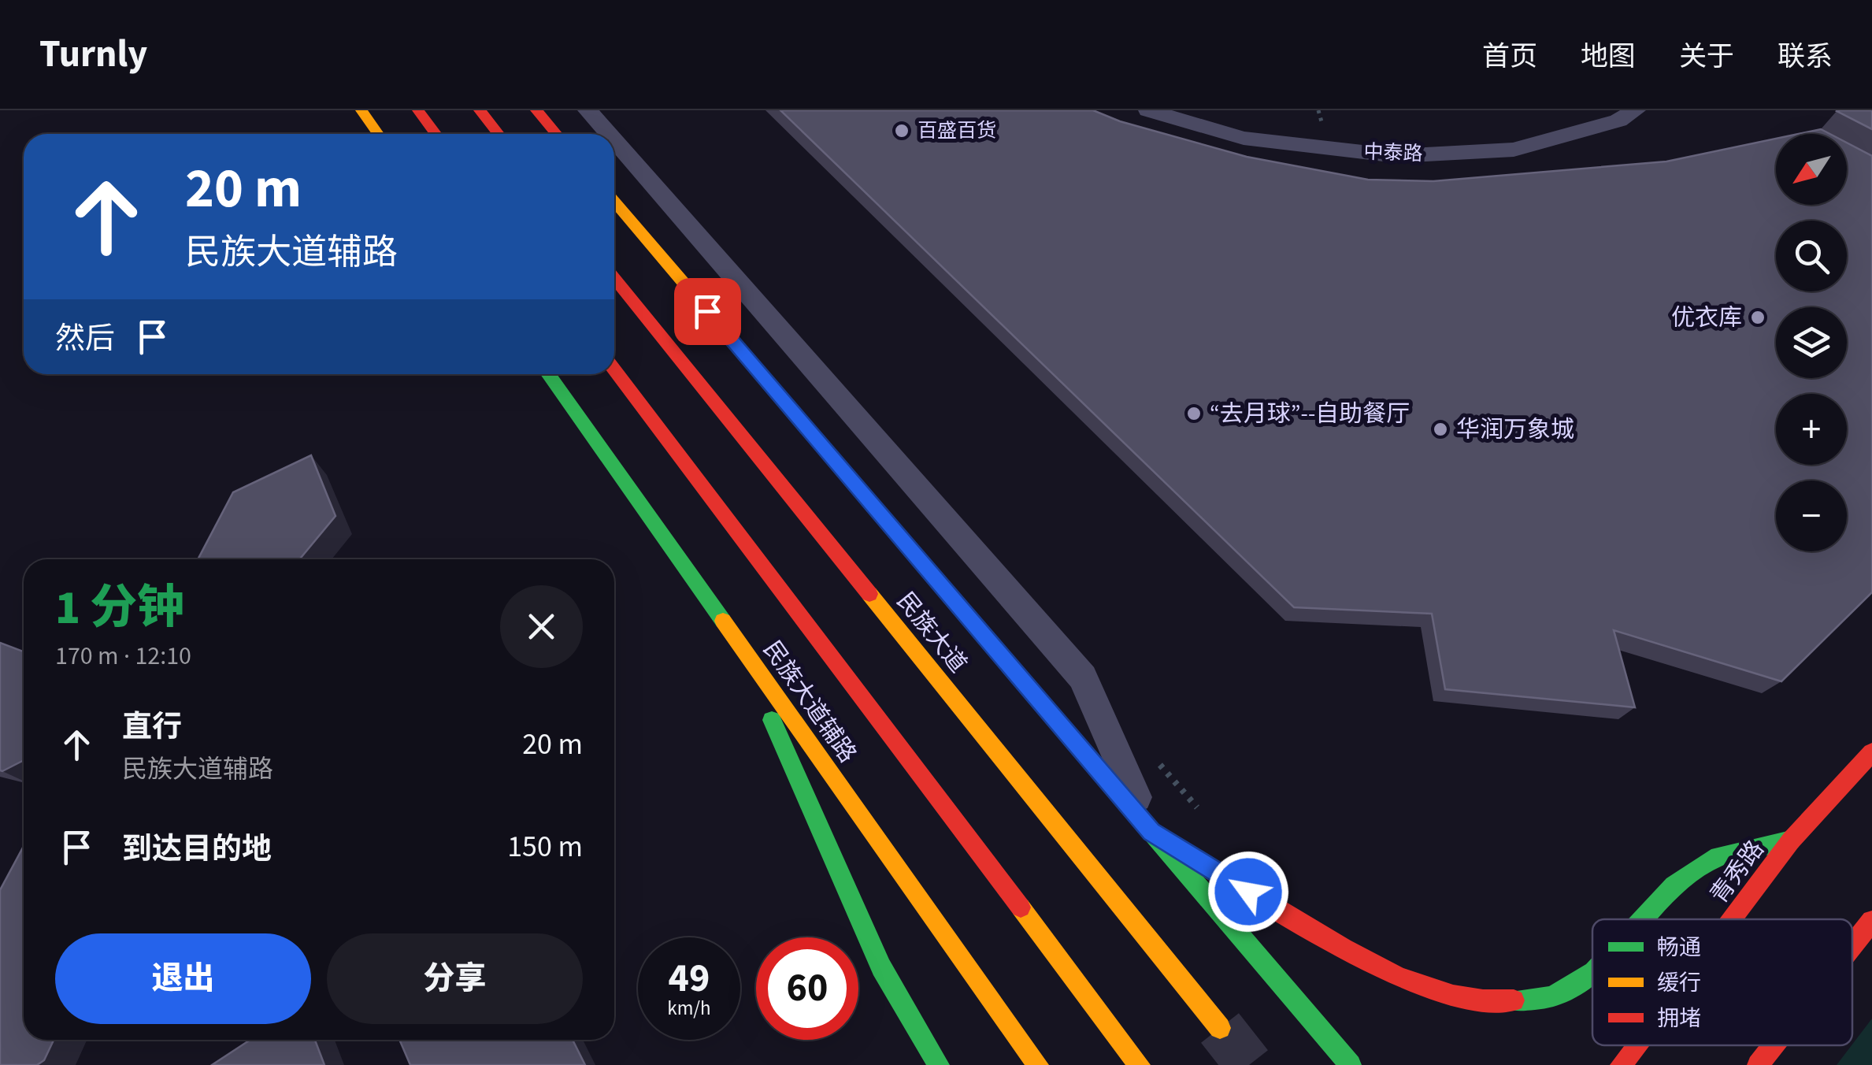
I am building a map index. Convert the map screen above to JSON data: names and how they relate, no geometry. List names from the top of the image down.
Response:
{
  "streets": {
    "main road": ["民族大道", "民族大道辅路", "青秀路"],
    "street": ["中泰路"]
  },
  "places": [
    "百盛百货",
    "优衣库",
    "“去月球”--自助餐厅",
    "华润万象城"
  ],
  "legend": ["畅通", "缓行", "拥堵"],
  "north": "bottom left",
  "page": {
    "header": "Turnly",
    "nav": [
      "首页",
      "地图",
      "关于",
      "联系"
    ],
    "map_buttons": ["+", "−"],
    "turn": ["20 m", "民族大道辅路"],
    "then": "然后",
    "heading": ["1 分钟", "170 m · 12:10"],
    "list": [
      {
        "name": "直行",
        "note": "民族大道辅路",
        "value": "20 m"
      },
      {
        "name": "到达目的地",
        "value": "150 m"
      }
    ],
    "buttons": ["退出", "分享"],
    "speed": "49 km/h",
    "limit": "60"
  }
}
